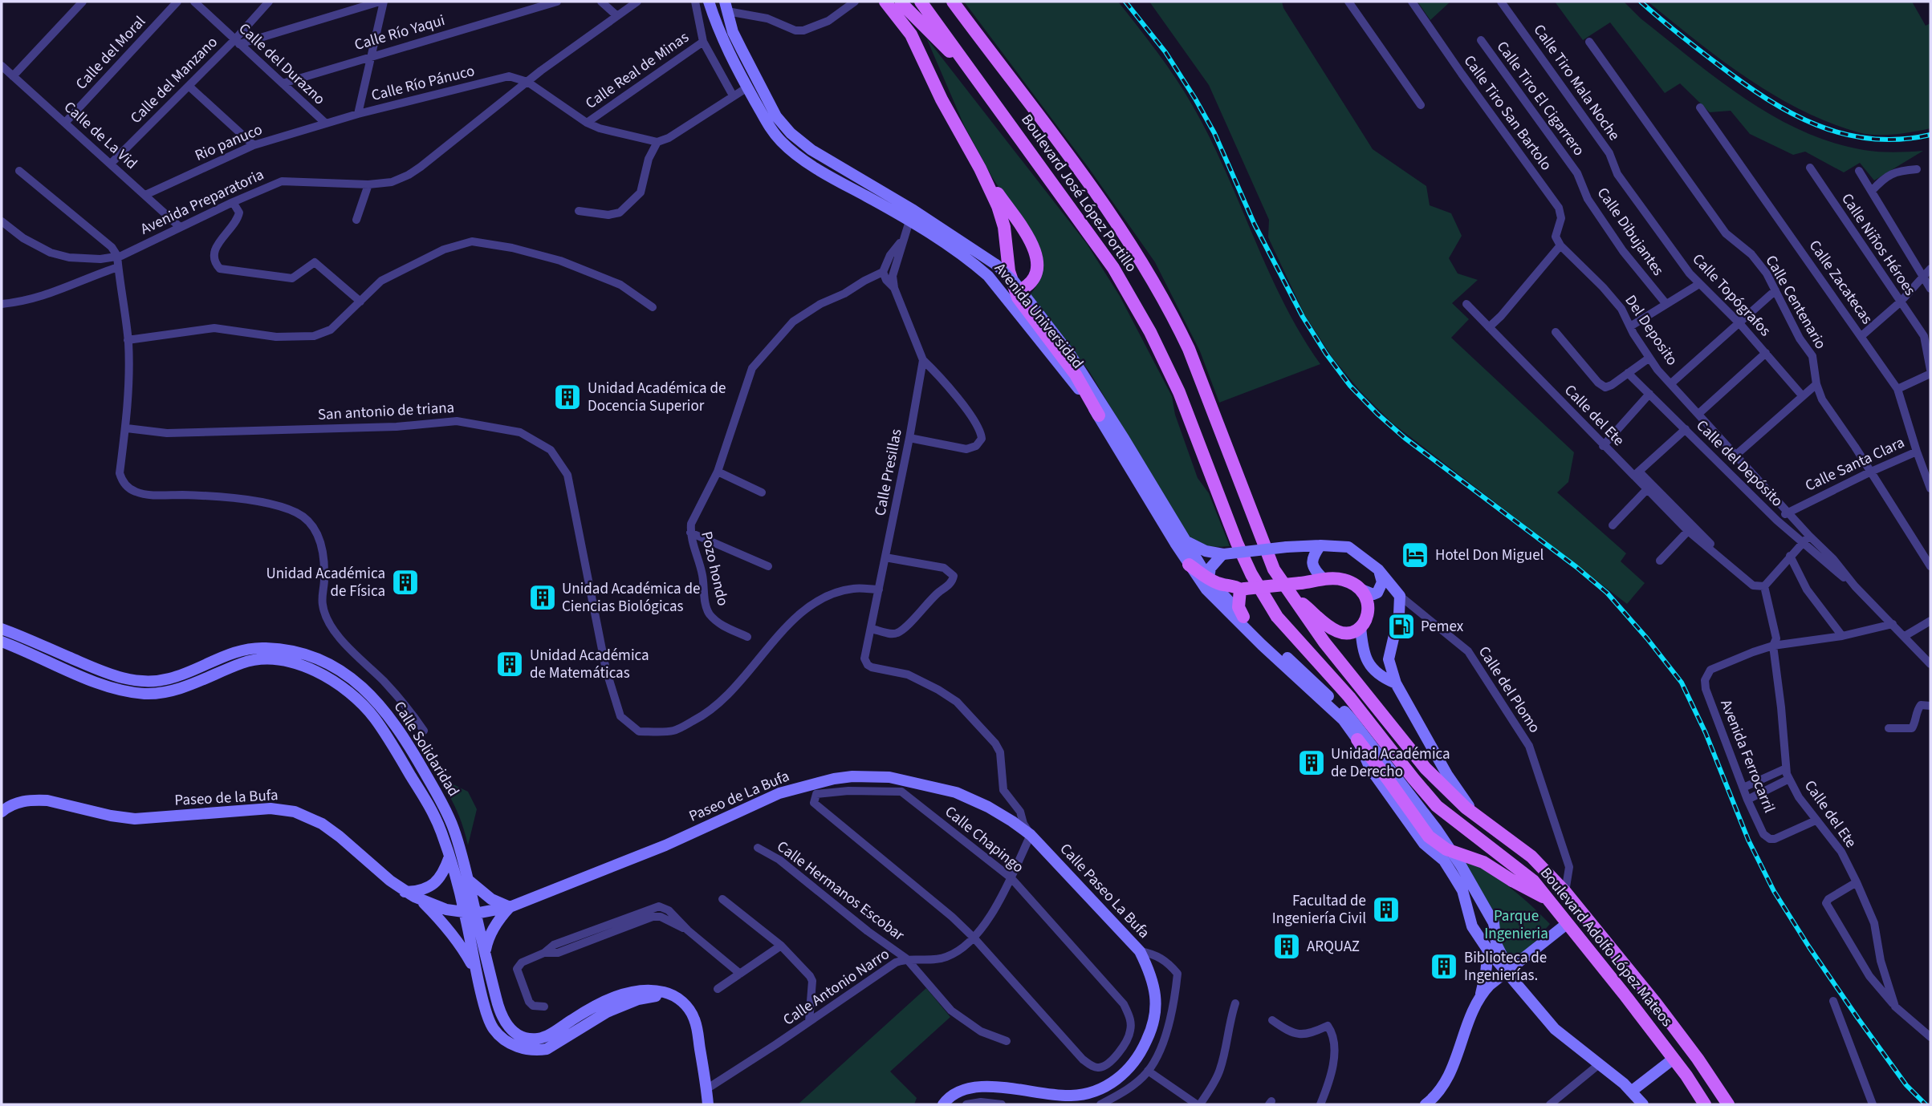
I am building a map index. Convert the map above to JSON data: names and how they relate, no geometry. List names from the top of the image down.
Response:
{
  "streets": {
    "main road": ["Boulevard José López Portillo", "Boulevard Adolfo López Mateos"],
    "street": [
      "Calle Río Yaqui",
      "Calle del Moral",
      "Calle del Durazno",
      "Calle Real de Minas",
      "Calle del Manzano",
      "Calle Tiro Mala Noche",
      "Calle Río Pánuco",
      "Calle Tiro El Cigarrero",
      "Calle Tiro San Bartolo",
      "Calle de La Vid",
      "Rio panuco",
      "Avenida Preparatoria",
      "Calle Dibujantes",
      "Calle Niños Héroes",
      "Calle Zacatecas",
      "Calle Topógrafos",
      "Calle Centenario",
      "Avenida Universidad",
      "Del Deposito",
      "San antonio de triana",
      "Calle del Ete",
      "Calle del Depósito",
      "Calle Santa Clara",
      "Calle Presillas",
      "Pozo hondo",
      "Calle del Plomo",
      "Calle Solidaridad",
      "Avenida Ferrocarril",
      "Paseo de La Bufa",
      "Paseo de la Bufa",
      "Calle Chapingo",
      "Calle Hermanos Escobar",
      "Calle Paseo La Bufa",
      "Calle Antonio Narro"
    ]
  },
  "crossings": [
    ["Calle Río Yaqui", "Calle del Durazno"],
    ["Calle del Moral", "Calle de La Vid"],
    ["Calle del Durazno", "Calle del Manzano"],
    ["Calle del Durazno", "Calle Río Pánuco"],
    ["Calle del Durazno", "Rio panuco"],
    ["Calle del Manzano", "Calle de La Vid"],
    ["Calle Tiro Mala Noche", "Calle Topógrafos"],
    ["Calle Río Pánuco", "Rio panuco"],
    ["Calle Río Pánuco", "Avenida Preparatoria"],
    ["Calle Tiro El Cigarrero", "Calle Dibujantes"],
    ["Calle Tiro San Bartolo", "Del Deposito"],
    ["Calle de La Vid", "Rio panuco"],
    ["Calle de La Vid", "Avenida Preparatoria"],
    ["Boulevard José López Portillo", "Boulevard Adolfo López Mateos"],
    ["Calle Zacatecas", "Calle Santa Clara"],
    ["Calle Centenario", "Calle Santa Clara"],
    ["Del Deposito", "Calle del Depósito"],
    ["San antonio de triana", "Calle Presillas"],
    ["Calle del Ete", "Avenida Ferrocarril"],
    ["Calle del Depósito", "Calle Santa Clara"],
    ["Calle Presillas", "Paseo de La Bufa"],
    ["Calle Presillas", "Calle Paseo La Bufa"],
    ["Calle Presillas", "Calle Antonio Narro"],
    ["Calle del Plomo", "Boulevard Adolfo López Mateos"],
    ["Calle Solidaridad", "Paseo de la Bufa"],
    ["Paseo de La Bufa", "Paseo de la Bufa"],
    ["Paseo de La Bufa", "Calle Paseo La Bufa"],
    ["Paseo de La Bufa", "Calle Antonio Narro"],
    ["Calle Chapingo", "Calle Antonio Narro"],
    ["Calle Hermanos Escobar", "Calle Antonio Narro"],
    ["Calle Paseo La Bufa", "Calle Antonio Narro"]
  ],
  "parks": ["Parque Ingenieria"],
  "places": {
    "building": [
      "Unidad Académica de Docencia Superior",
      "Unidad Académica de Física",
      "Unidad Académica de Ciencias Biológicas",
      "Unidad Académica de Matemáticas",
      "Unidad Académica de Derecho",
      "Facultad de Ingeniería Civil",
      "ARQUAZ",
      "Biblioteca de Ingenierías."
    ],
    "hotel": ["Hotel Don Miguel"],
    "fuel station": ["Pemex"]
  }
}
